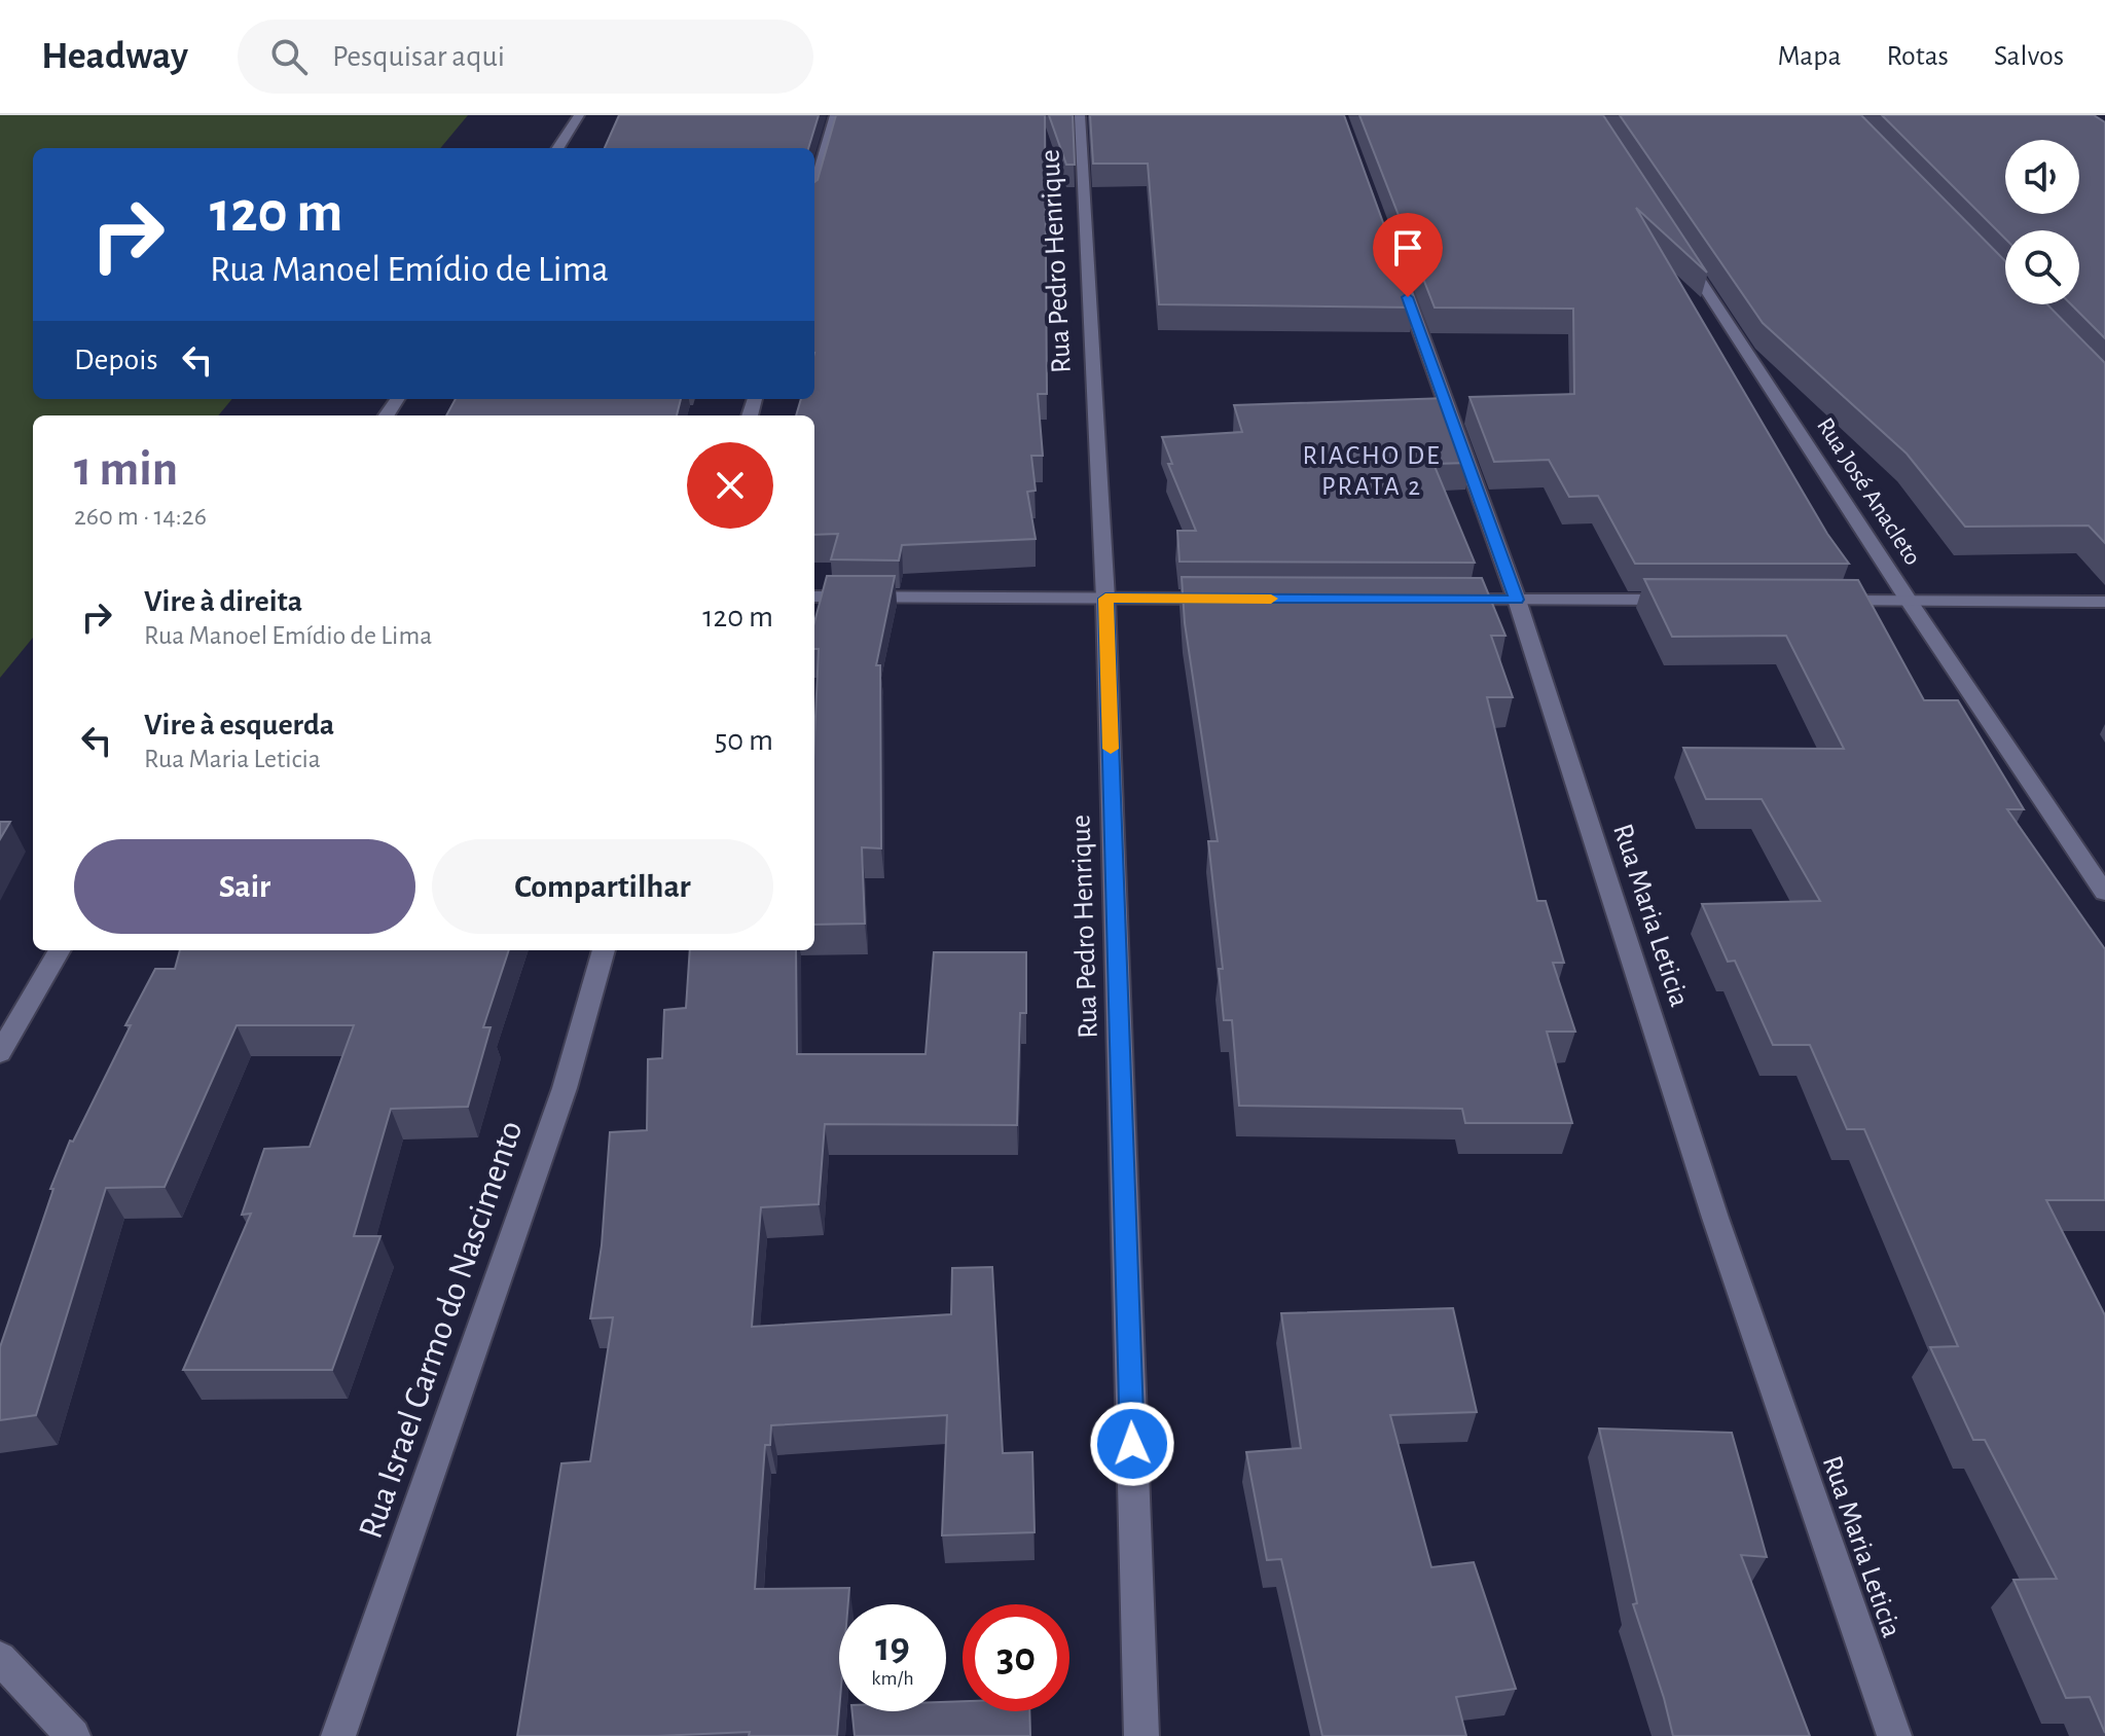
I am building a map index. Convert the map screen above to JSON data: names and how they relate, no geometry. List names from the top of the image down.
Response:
{
  "streets": {
    "street": [
      "Rua Pedro Henrique",
      "Rua José Anacleto",
      "Rua Maria Leticia",
      "Rua Israel Carmo do Nascimento"
    ]
  },
  "districts": ["RIACHO DE PRATA 2"],
  "page": {
    "header": "Headway",
    "search": "Pesquisar aqui",
    "nav": ["Mapa", "Rotas", "Salvos"],
    "turn": ["120 m", "Rua Manoel Emídio de Lima"],
    "then": "Depois",
    "heading": ["1 min", "260 m · 14:26"],
    "list": [
      {
        "name": "Vire à direita",
        "note": "Rua Manoel Emídio de Lima",
        "value": "120 m"
      },
      {
        "name": "Vire à esquerda",
        "note": "Rua Maria Leticia",
        "value": "50 m"
      }
    ],
    "buttons": ["Sair", "Compartilhar"],
    "speed": "19 km/h",
    "limit": "30"
  }
}
